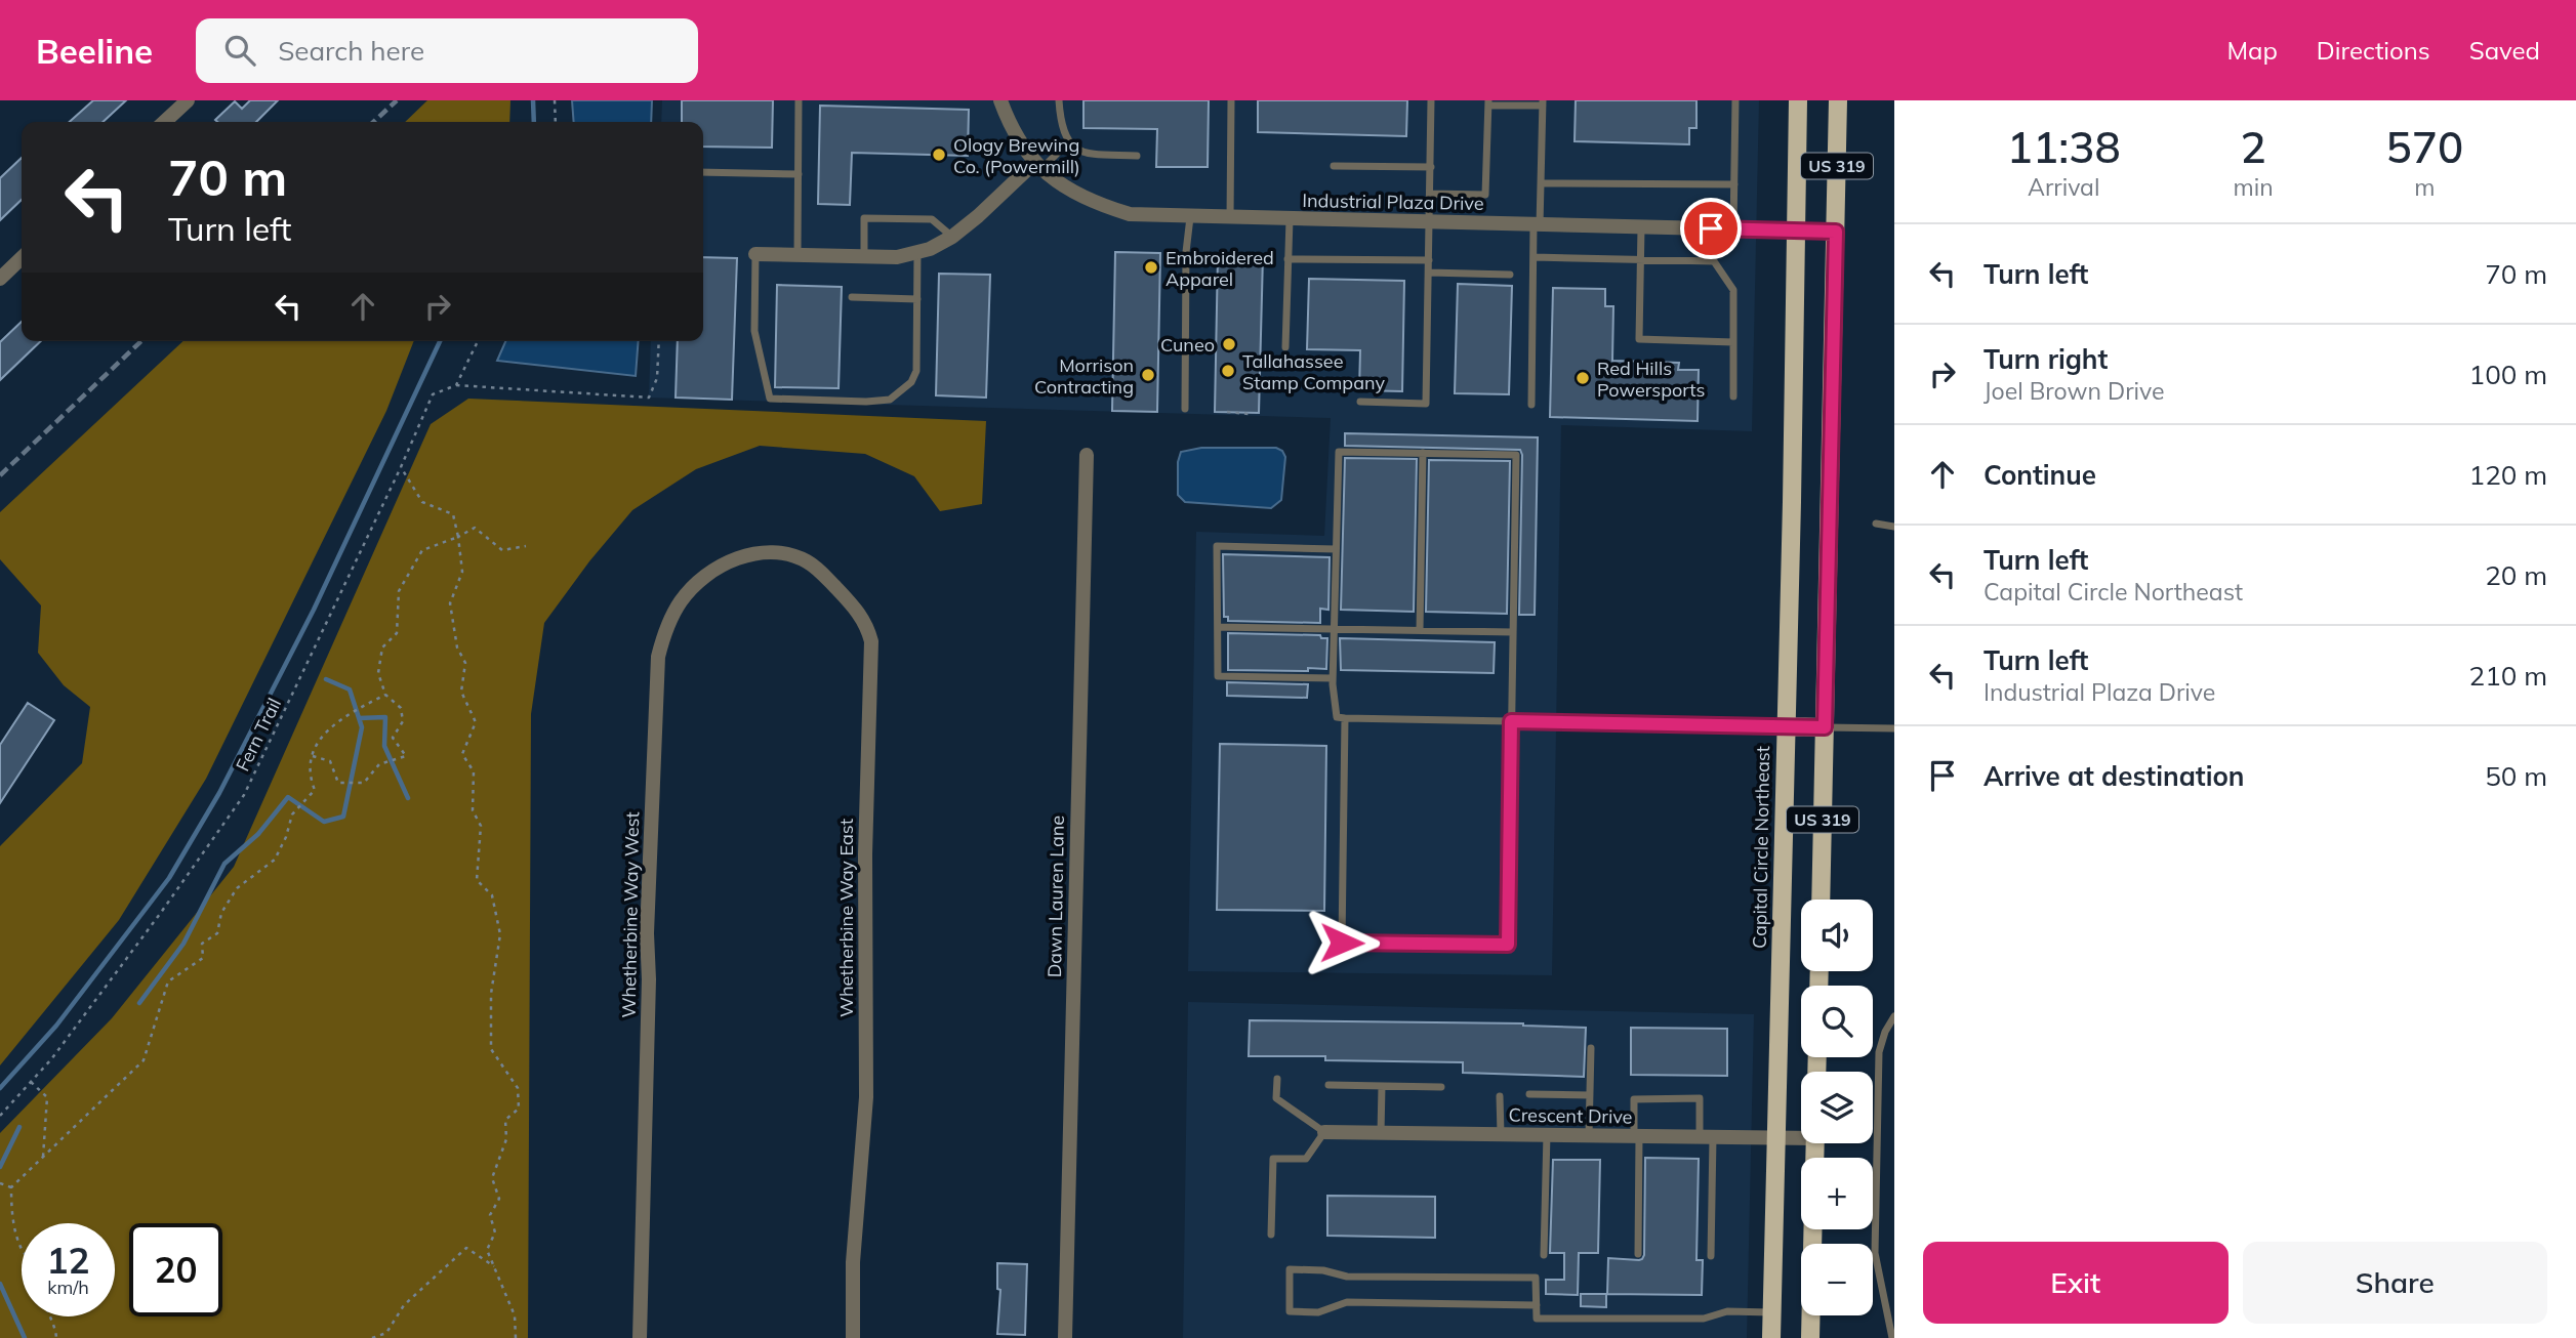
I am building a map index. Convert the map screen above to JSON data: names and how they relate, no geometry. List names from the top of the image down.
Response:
{
  "streets": {
    "main road": ["US 319", "Capital Circle Northeast"],
    "street": [
      "Industrial Plaza Drive",
      "Dawn Lauren Lane",
      "Whetherbine Way West",
      "Whetherbine Way East",
      "Crescent Drive"
    ],
    "path": ["Fern Trail"]
  },
  "crossings": [
    ["US 319", "Industrial Plaza Drive"],
    ["Industrial Plaza Drive", "Capital Circle Northeast"],
    ["Capital Circle Northeast", "Crescent Drive"],
    ["Whetherbine Way West", "Whetherbine Way East"]
  ],
  "places": [
    "Ology Brewing Co. (Powermill)",
    "Embroidered Apparel",
    "Cuneo",
    "Tallahassee Stamp Company",
    "Morrison Contracting",
    "Red Hills Powersports"
  ],
  "page": {
    "header": "Beeline",
    "search": "Search here",
    "nav": ["Map", "Directions", "Saved"],
    "eta": [
      "11:38",
      "Arrival",
      "2",
      "min",
      "570",
      "m"
    ],
    "turn": ["70 m", "Turn left"],
    "list": [
      {
        "name": "Turn left",
        "value": "70 m"
      },
      {
        "name": "Turn right",
        "note": "Joel Brown Drive",
        "value": "100 m"
      },
      {
        "name": "Continue",
        "value": "120 m"
      },
      {
        "name": "Turn left",
        "note": "Capital Circle Northeast",
        "value": "20 m"
      },
      {
        "name": "Turn left",
        "note": "Industrial Plaza Drive",
        "value": "210 m"
      },
      {
        "name": "Arrive at destination",
        "value": "50 m"
      }
    ],
    "map_buttons": ["+", "−"],
    "speed": "12 km/h",
    "limit": "20",
    "buttons": ["Exit", "Share"]
  }
}
